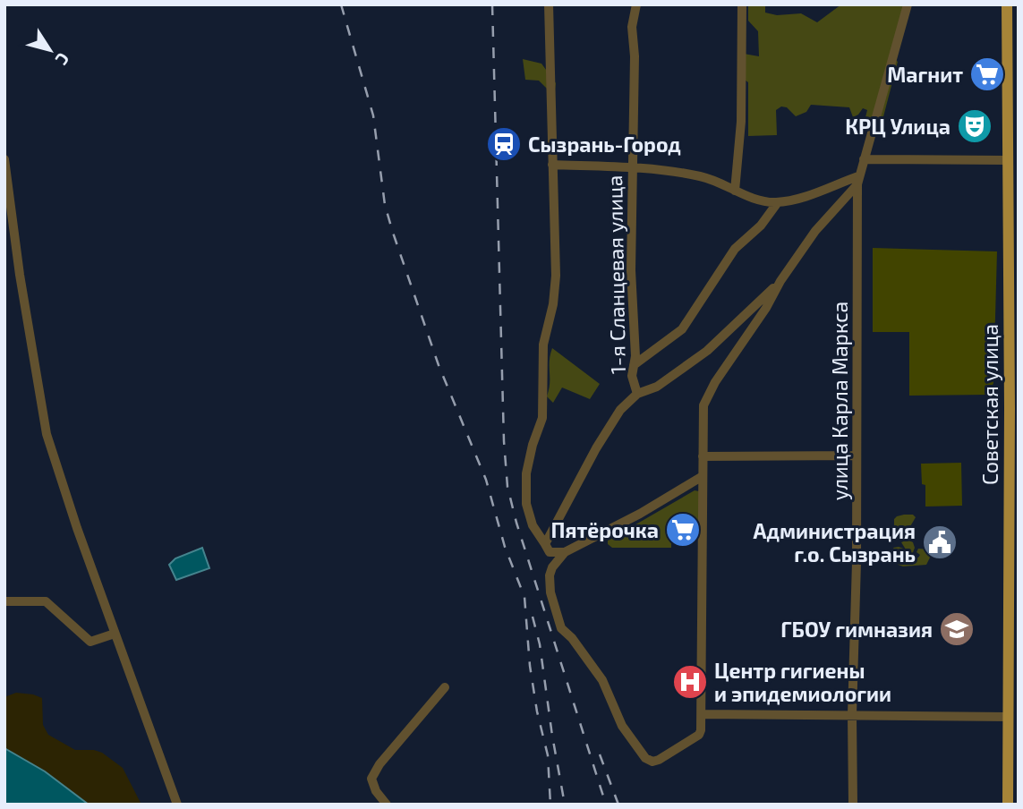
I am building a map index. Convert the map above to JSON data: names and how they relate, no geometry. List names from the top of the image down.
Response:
{
  "streets": {
    "main road": ["Советская улица"],
    "street": ["1-я Сланцевая улица", "улица Карла Маркса"]
  },
  "places": {
    "supermarket": ["Магнит", "Пятёрочка"],
    "theatre": ["КРЦ Улица"],
    "station": ["Сызрань-Город"],
    "public building": ["Администрация г.о. Сызрань"],
    "school or university": ["ГБОУ гимназия"],
    "hospital": ["Центр гигиены и эпидемиологии"]
  },
  "north": "bottom right"
}
